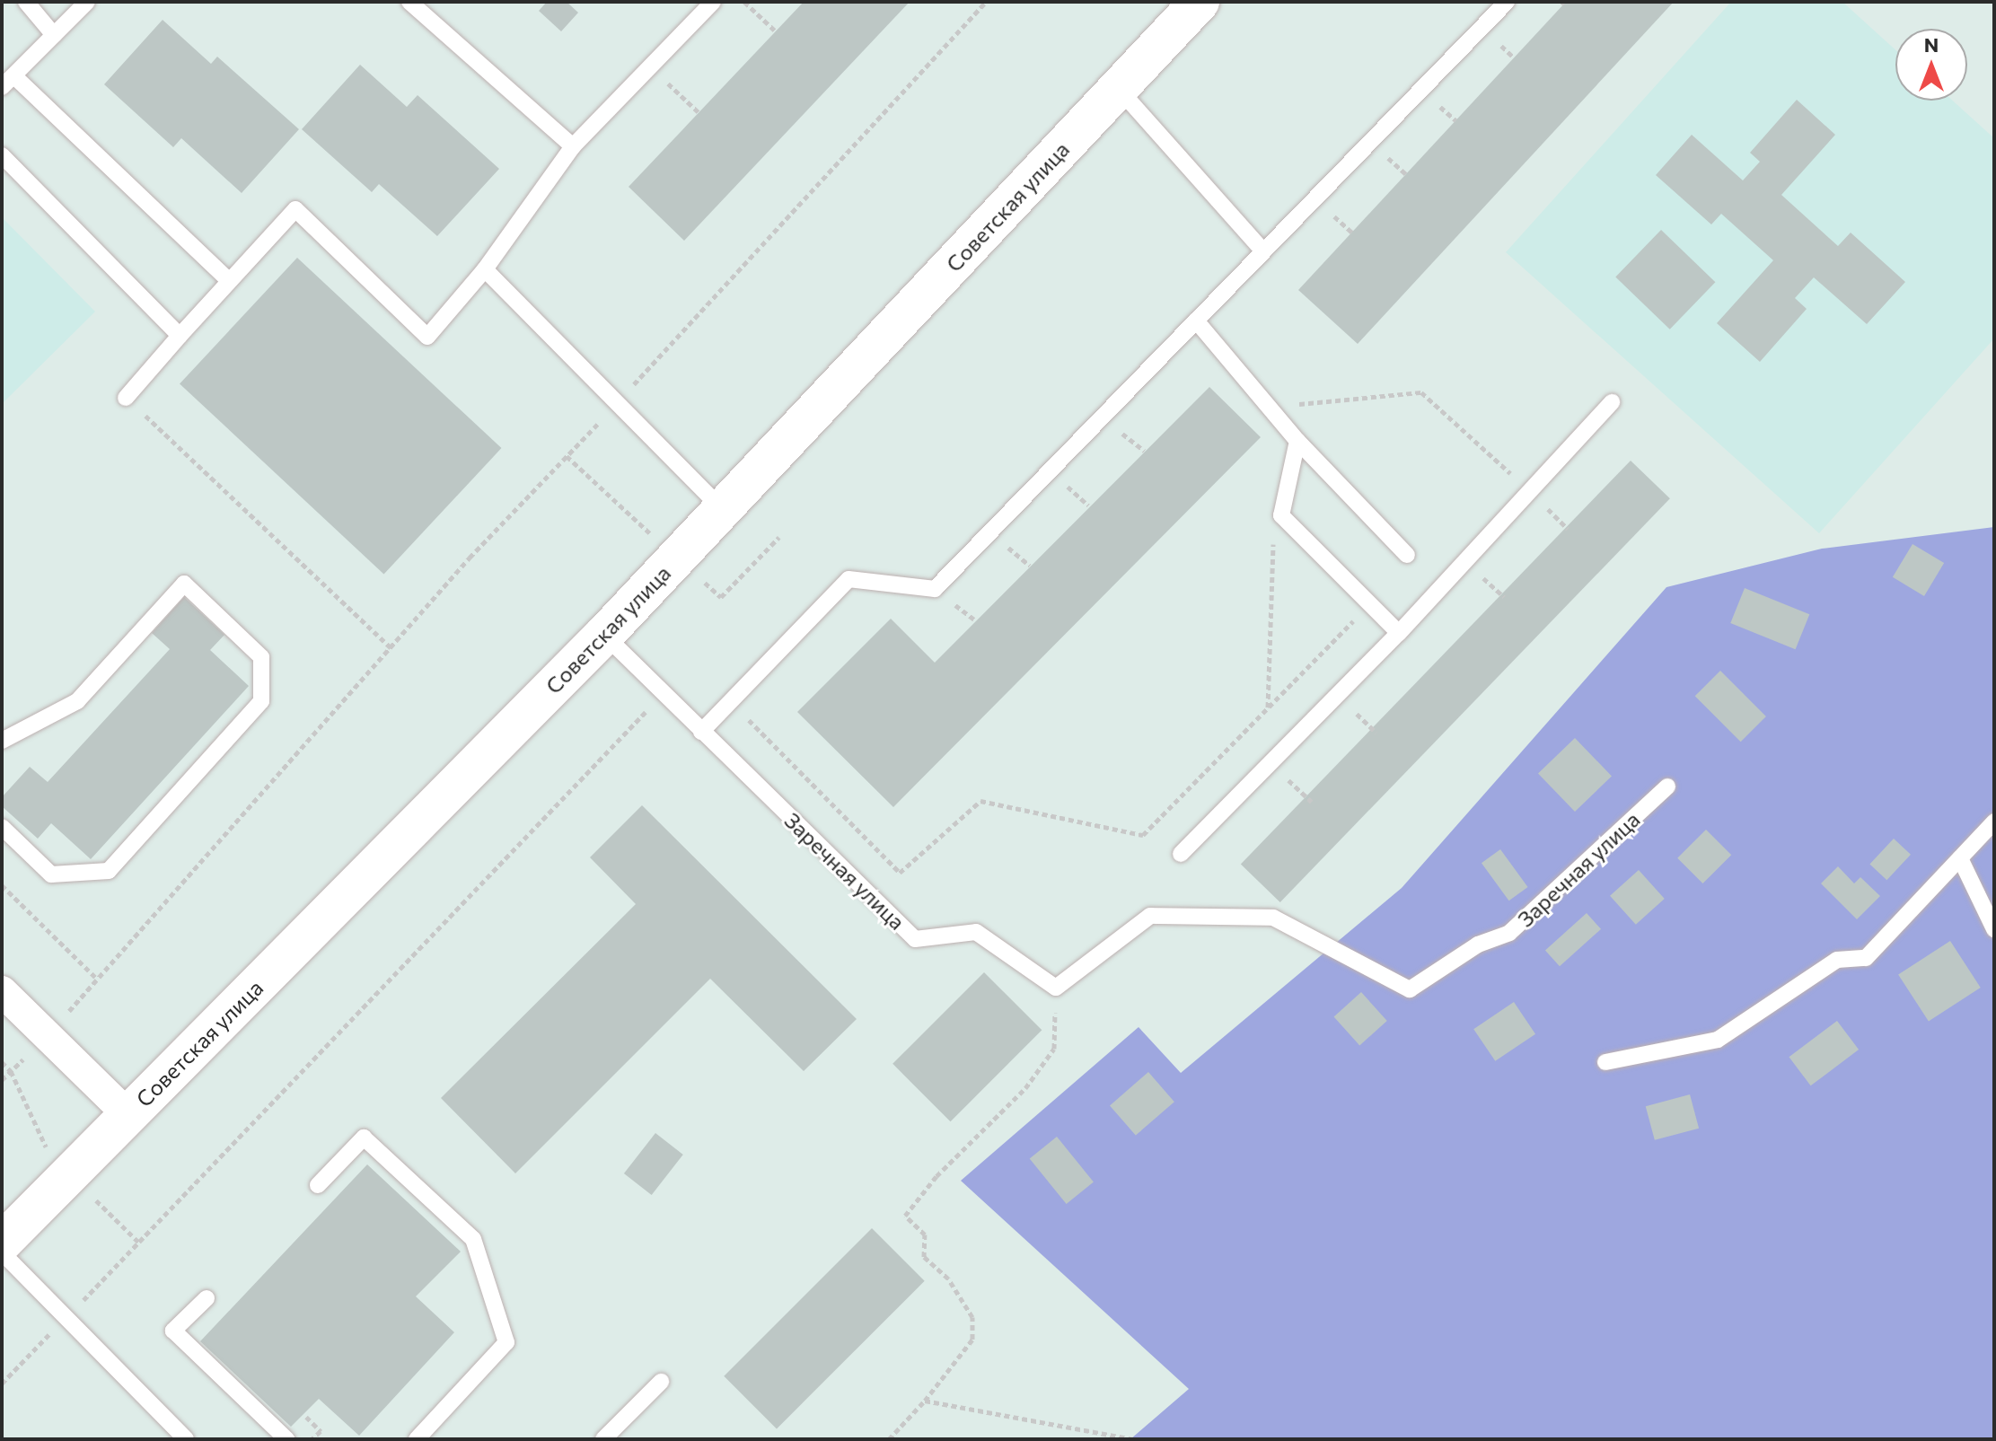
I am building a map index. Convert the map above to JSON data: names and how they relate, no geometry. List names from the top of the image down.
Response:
{
  "streets": {
    "main road": ["Советская улица"],
    "lane": ["Заречная улица"]
  },
  "crossings": [
    ["Советская улица", "Заречная улица"]
  ],
  "north": "top"
}
